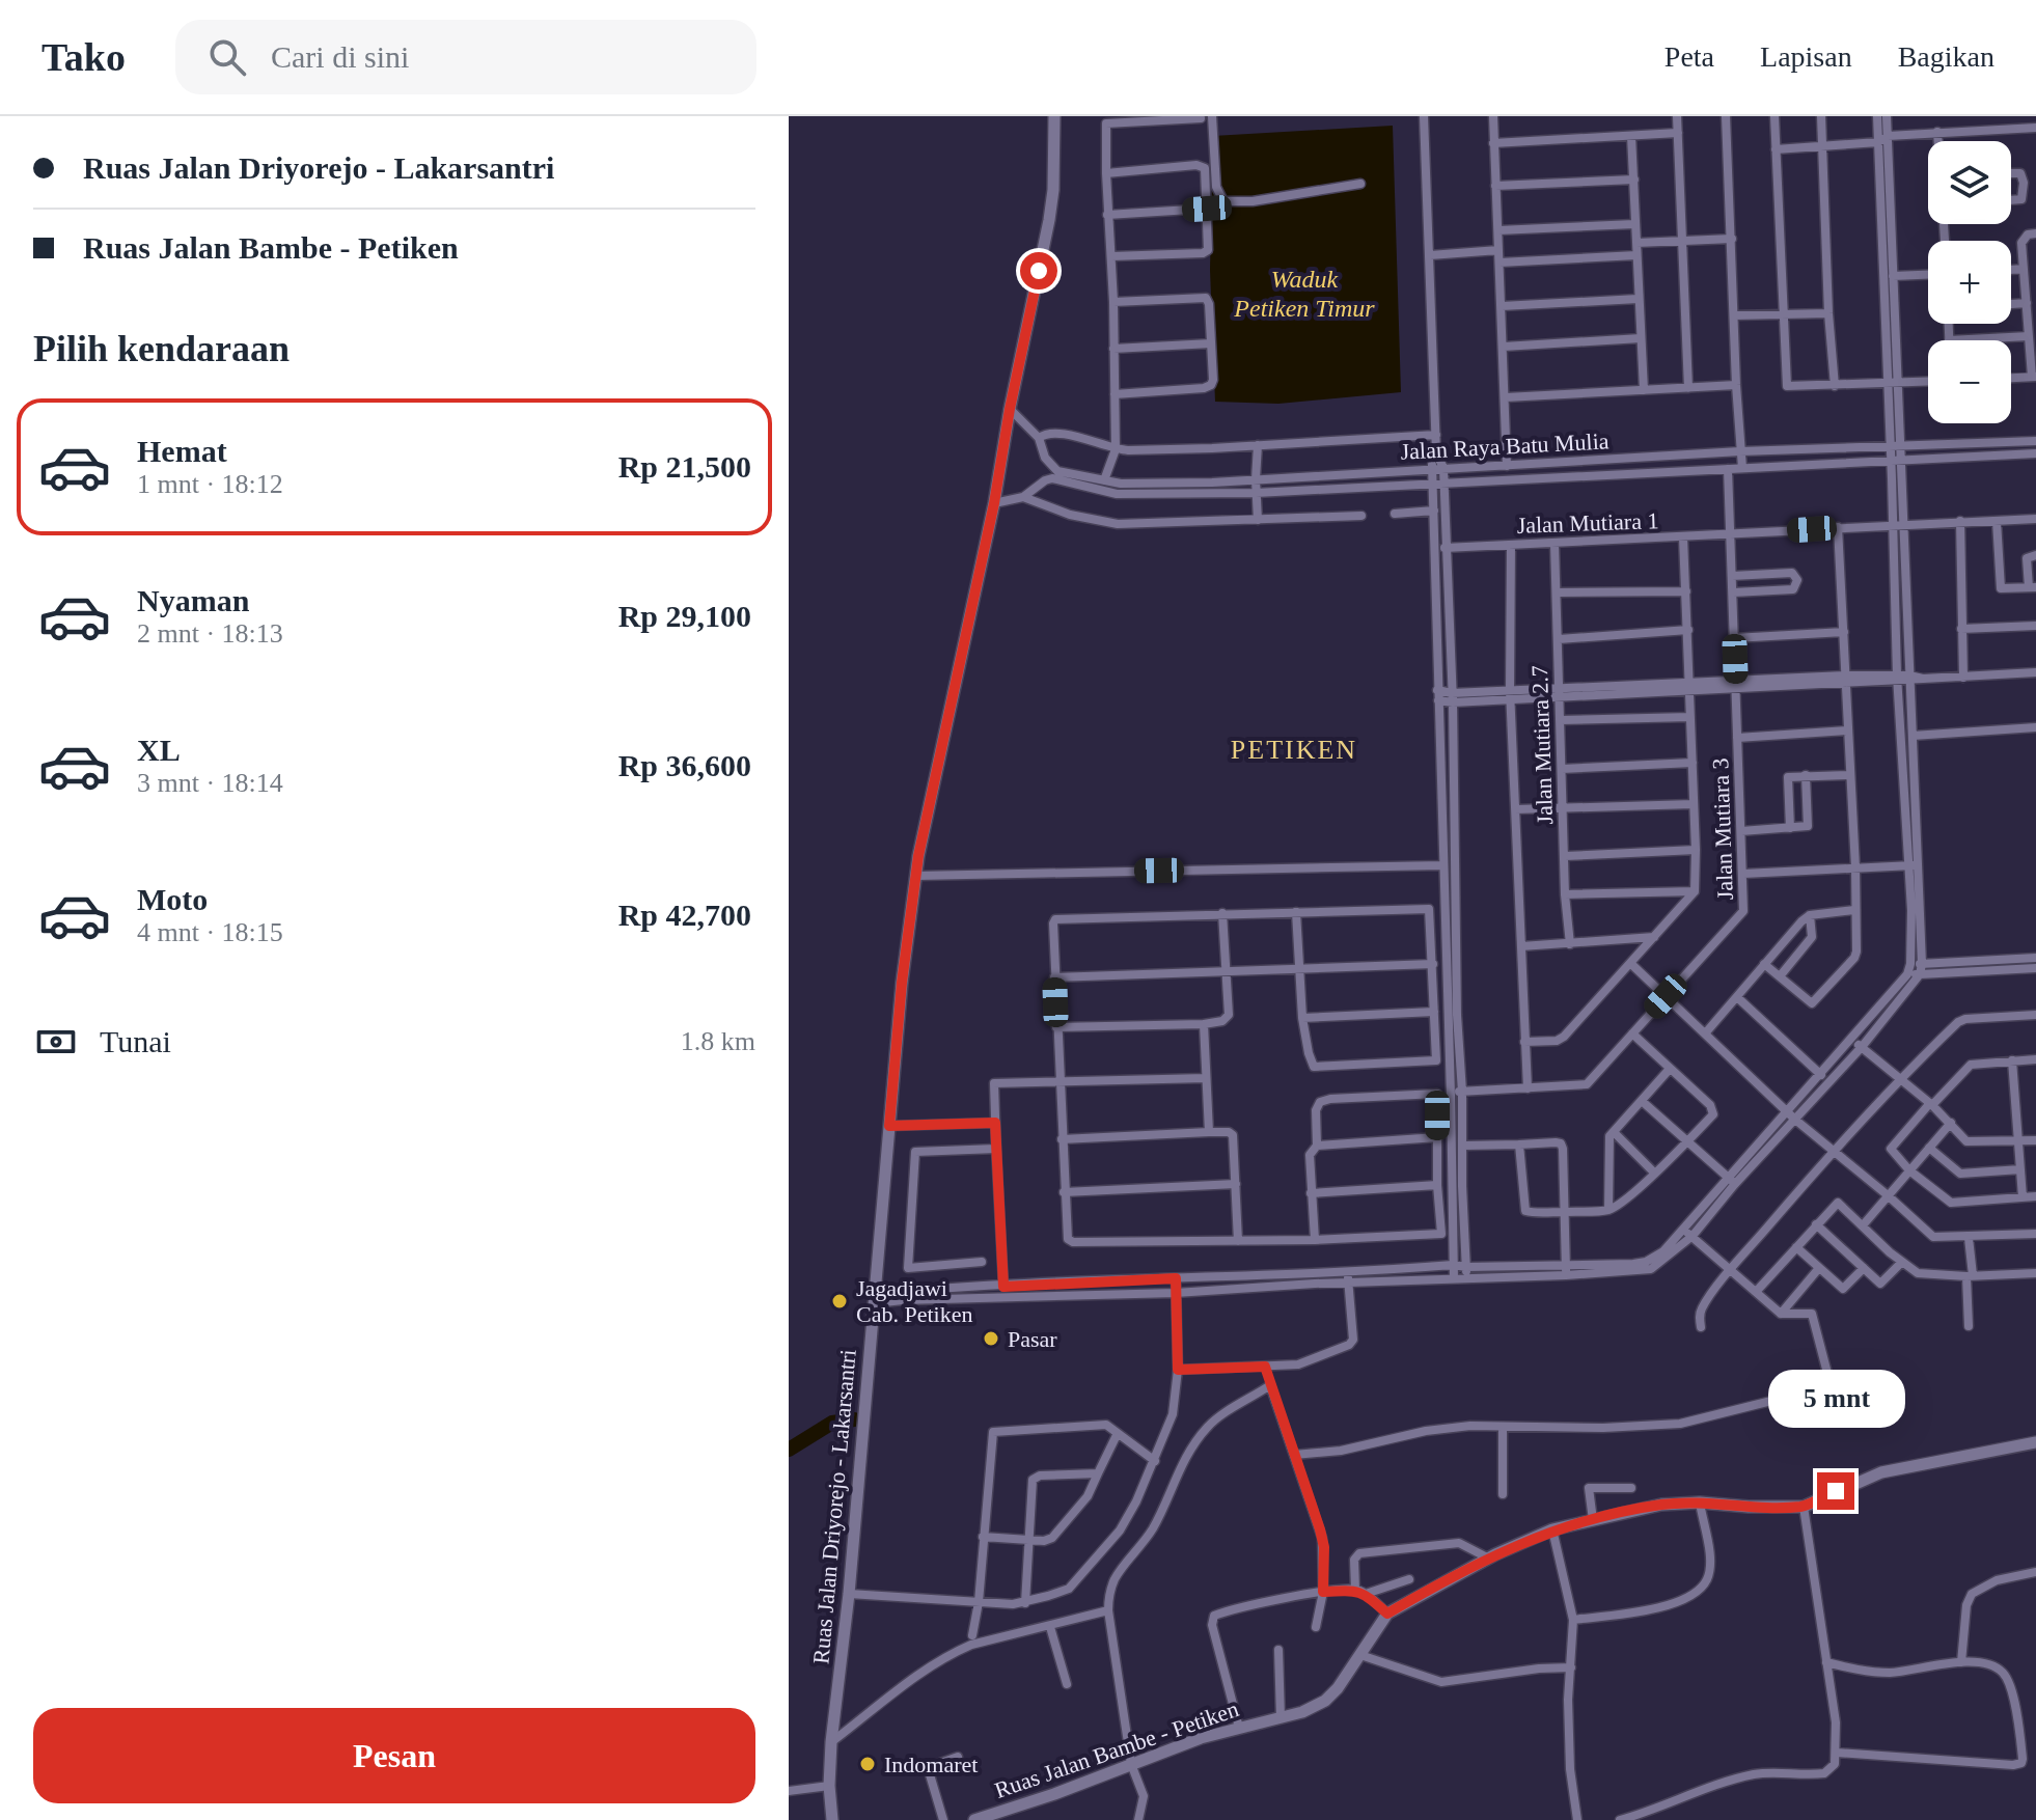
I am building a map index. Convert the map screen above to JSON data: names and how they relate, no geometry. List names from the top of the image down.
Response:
{
  "streets": {
    "main road": ["Ruas Jalan Driyorejo - Lakarsantri", "Ruas Jalan Bambe - Petiken"],
    "street": [
      "Jalan Raya Batu Mulia",
      "Jalan Mutiara 1",
      "Jalan Mutiara 2.7",
      "Jalan Mutiara 3"
    ]
  },
  "crossings": [
    ["Jalan Raya Batu Mulia", "Ruas Jalan Driyorejo - Lakarsantri"],
    ["Jalan Mutiara 1", "Jalan Mutiara 2.7"],
    ["Jalan Mutiara 1", "Jalan Mutiara 3"]
  ],
  "districts": ["PETIKEN"],
  "water": ["Waduk Petiken Timur"],
  "places": ["Jagadjawi Cab. Petiken", "Pasar", "Indomaret"],
  "page": {
    "header": "Tako",
    "search": "Cari di sini",
    "nav": ["Peta", "Lapisan", "Bagikan"],
    "banner": ["Ruas Jalan Driyorejo - Lakarsantri", "Ruas Jalan Bambe - Petiken"],
    "map_buttons": ["+", "−"],
    "heading": "Pilih kendaraan",
    "list": [
      {
        "name": "Hemat",
        "note": "1 mnt · 18:12",
        "value": "Rp 21,500"
      },
      {
        "name": "Nyaman",
        "note": "2 mnt · 18:13",
        "value": "Rp 29,100"
      },
      {
        "name": "XL",
        "note": "3 mnt · 18:14",
        "value": "Rp 36,600"
      },
      {
        "name": "Moto",
        "note": "4 mnt · 18:15",
        "value": "Rp 42,700"
      }
    ],
    "pay": ["Tunai", "1.8 km"],
    "bubble": "5 mnt",
    "buttons": "Pesan"
  }
}
